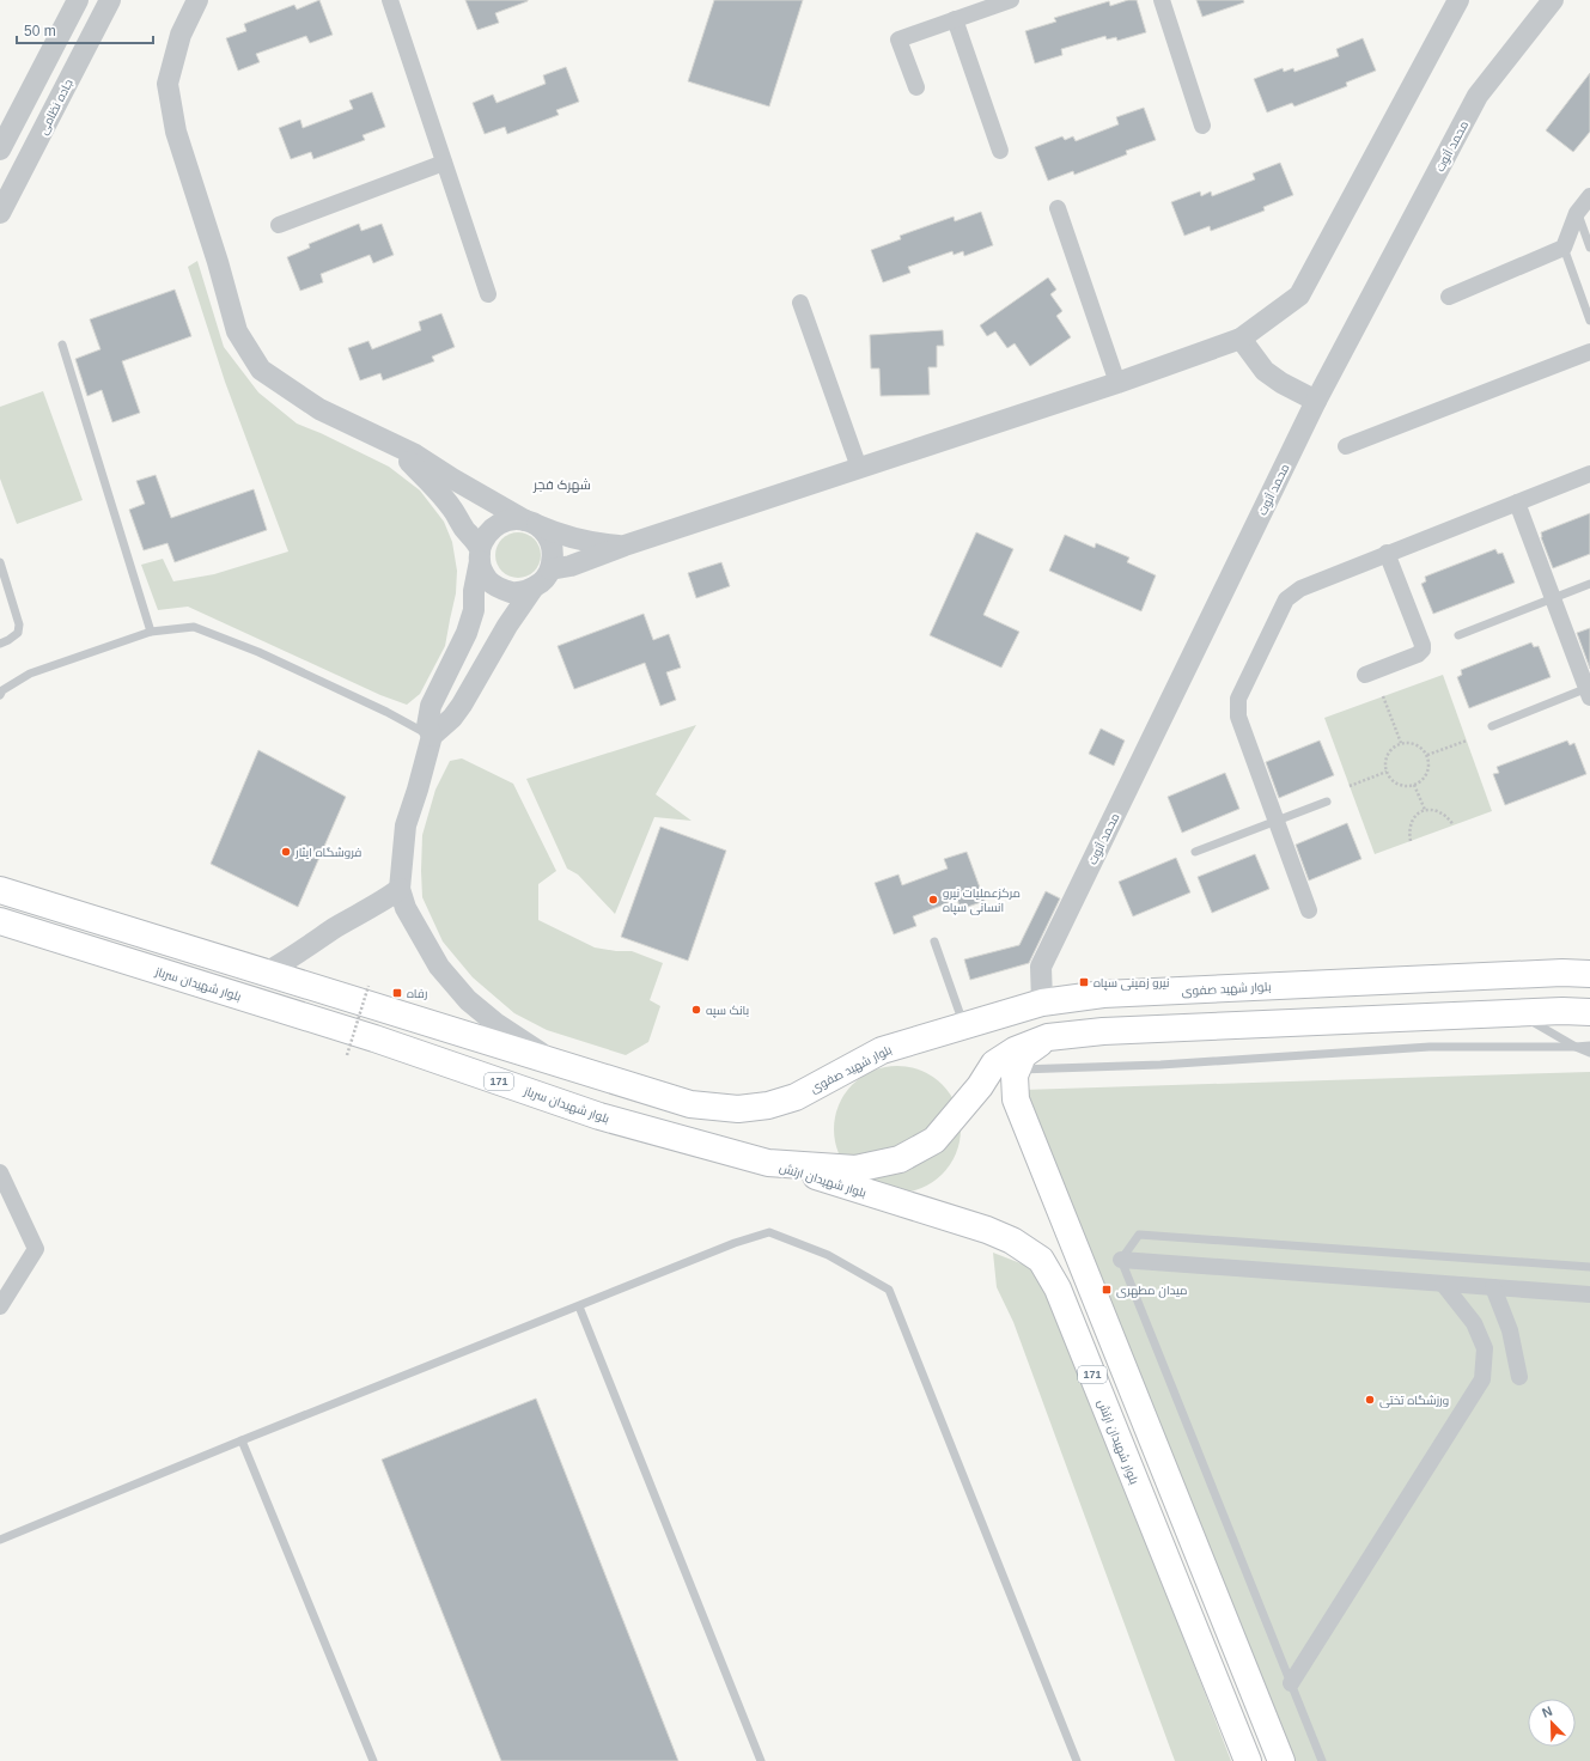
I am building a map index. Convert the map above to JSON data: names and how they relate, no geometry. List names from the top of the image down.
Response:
{
  "streets": {
    "main road": [
      "بلوار شهیدان سرباز",
      "بلوار شهید صفوی",
      "171",
      "بلوار شهیدان ارتش"
    ],
    "street": ["جاده نظامی", "محمد آتوت"]
  },
  "crossings": [
    ["محمد آتوت", "بلوار شهید صفوی"],
    ["بلوار شهیدان سرباز", "171"],
    ["بلوار شهیدان سرباز", "بلوار شهیدان ارتش"]
  ],
  "districts": ["شهرک فجر"],
  "places": {
    "other": [
      "فروشگاه ایثار",
      "مرکزعملیات نیرو انسانی سپاه",
      "بانک سپه",
      "ورزشگاه تختی"
    ],
    "transit": ["نیرو زمینی سپاه", "رفاه", "میدان مطهری"]
  },
  "scale_bar": "50 m",
  "north": "top left"
}
